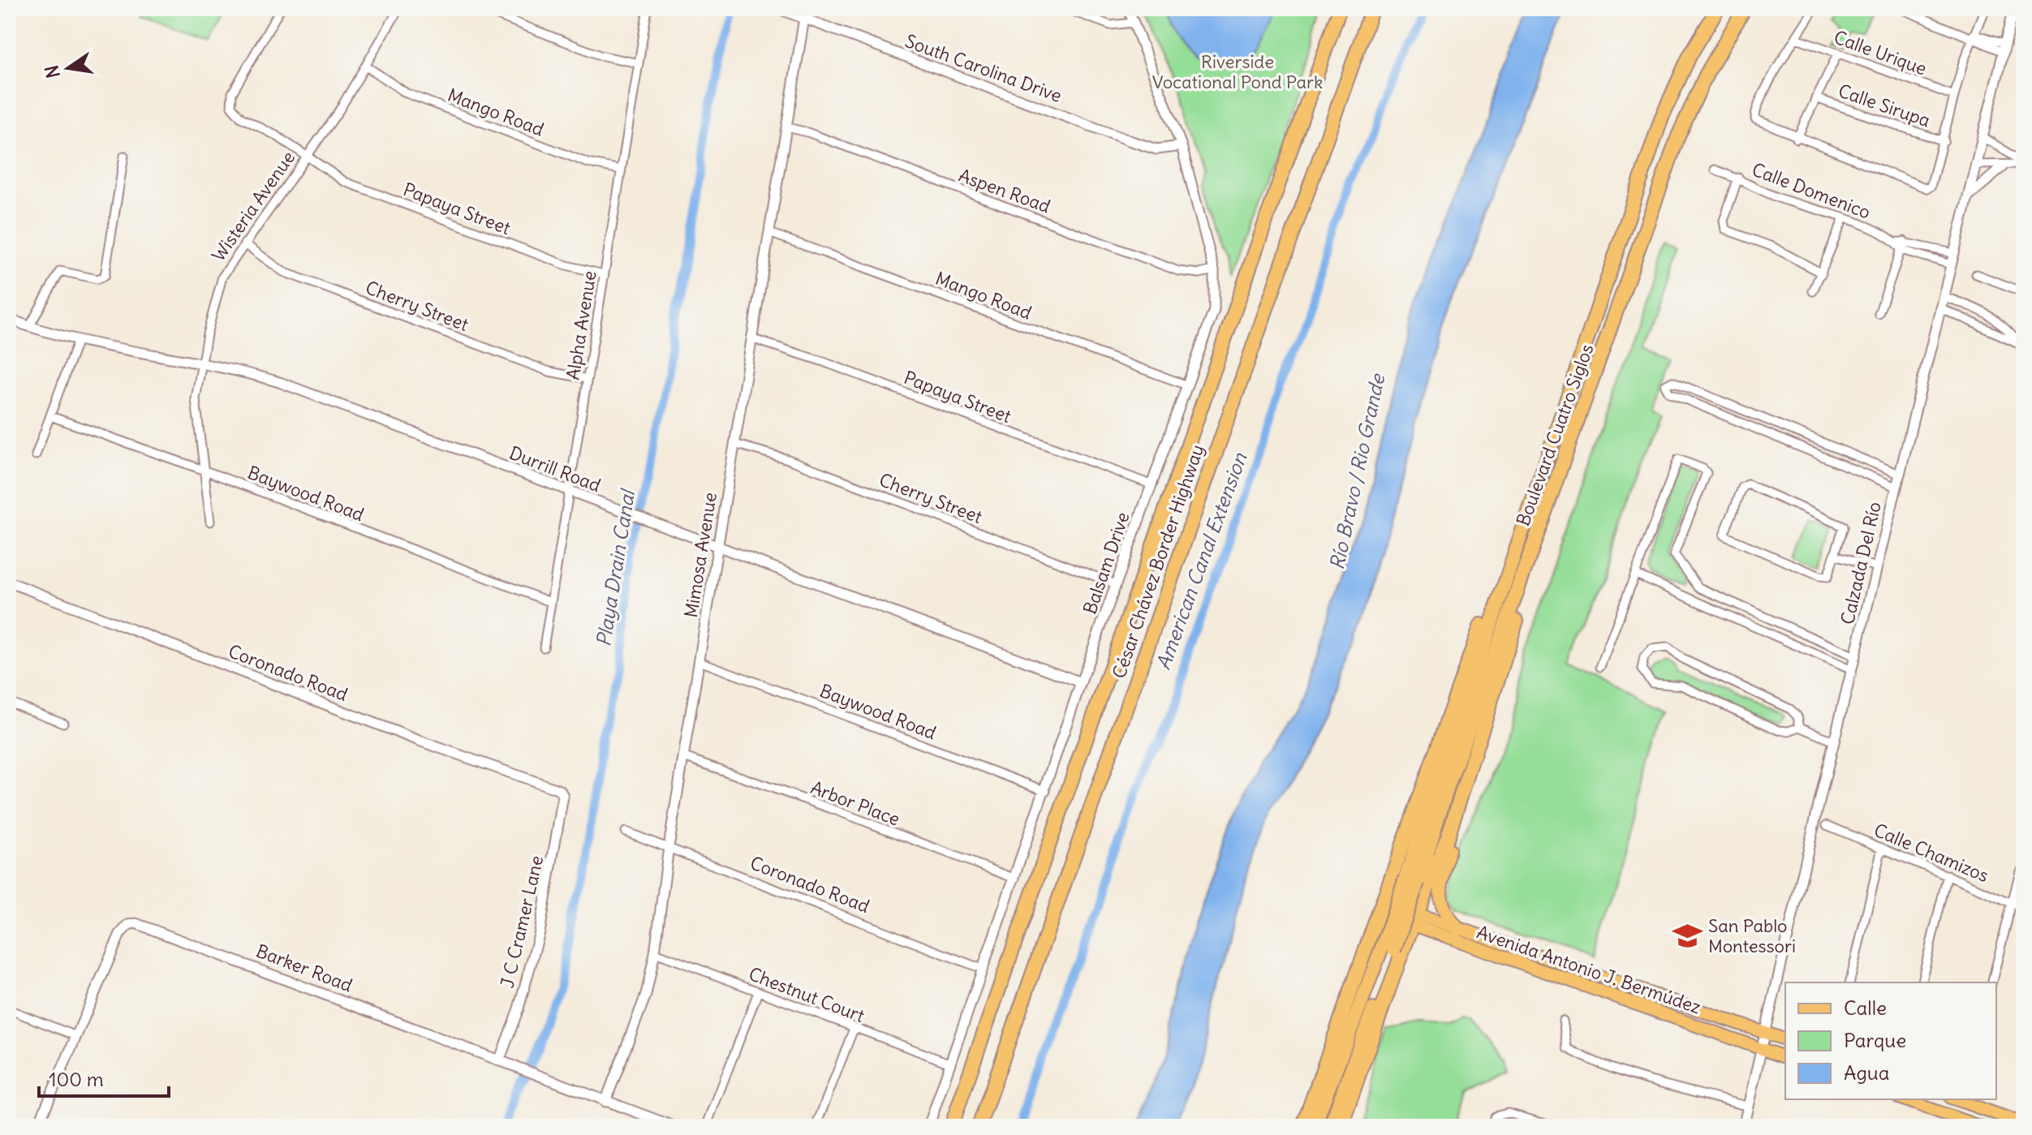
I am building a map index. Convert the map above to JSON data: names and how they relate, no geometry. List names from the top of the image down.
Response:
{
  "streets": {
    "highway": ["Boulevard Cuatro Siglos", "César Chávez Border Highway"],
    "main road": ["Avenida Antonio J. Bermúdez"],
    "street": [
      "Calle Urique",
      "South Carolina Drive",
      "Calle Sirupa",
      "Mango Road",
      "Aspen Road",
      "Calle Domenico",
      "Wisteria Avenue",
      "Papaya Street",
      "Cherry Street",
      "Alpha Avenue",
      "Durrill Road",
      "Baywood Road",
      "Mimosa Avenue",
      "Balsam Drive",
      "Calzada Del Río",
      "Coronado Road",
      "Arbor Place",
      "Calle Chamizos",
      "J C Cramer Lane",
      "Barker Road",
      "Chestnut Court"
    ]
  },
  "crossings": [
    ["South Carolina Drive", "Mimosa Avenue"],
    ["South Carolina Drive", "Balsam Drive"],
    ["Mango Road", "Wisteria Avenue"],
    ["Mango Road", "Alpha Avenue"],
    ["Mango Road", "Mimosa Avenue"],
    ["Mango Road", "Balsam Drive"],
    ["Aspen Road", "Mimosa Avenue"],
    ["Aspen Road", "Balsam Drive"],
    ["Calle Domenico", "Calzada Del Río"],
    ["Wisteria Avenue", "Papaya Street"],
    ["Wisteria Avenue", "Cherry Street"],
    ["Wisteria Avenue", "Durrill Road"],
    ["Wisteria Avenue", "Baywood Road"],
    ["Papaya Street", "Alpha Avenue"],
    ["Papaya Street", "Mimosa Avenue"],
    ["Papaya Street", "Balsam Drive"],
    ["Cherry Street", "Alpha Avenue"],
    ["Cherry Street", "Mimosa Avenue"],
    ["Cherry Street", "Balsam Drive"],
    ["Alpha Avenue", "Durrill Road"],
    ["Alpha Avenue", "Baywood Road"],
    ["Durrill Road", "Mimosa Avenue"],
    ["Durrill Road", "Balsam Drive"],
    ["Baywood Road", "Mimosa Avenue"],
    ["Baywood Road", "Balsam Drive"],
    ["Mimosa Avenue", "Coronado Road"],
    ["Mimosa Avenue", "Arbor Place"],
    ["Mimosa Avenue", "Barker Road"],
    ["Mimosa Avenue", "Chestnut Court"],
    ["Balsam Drive", "Coronado Road"],
    ["Balsam Drive", "Arbor Place"],
    ["Balsam Drive", "Chestnut Court"],
    ["Calzada Del Río", "Avenida Antonio J. Bermúdez"],
    ["Coronado Road", "J C Cramer Lane"],
    ["J C Cramer Lane", "Barker Road"]
  ],
  "water": ["Río Bravo / Rio Grande", "American Canal Extension", "Playa Drain Canal"],
  "parks": ["Riverside Vocational Pond Park"],
  "places": {
    "school or university": ["San Pablo Montessori"]
  },
  "legend": ["Calle", "Parque", "Agua"],
  "scale_bar": "100 m",
  "north": "left"
}
